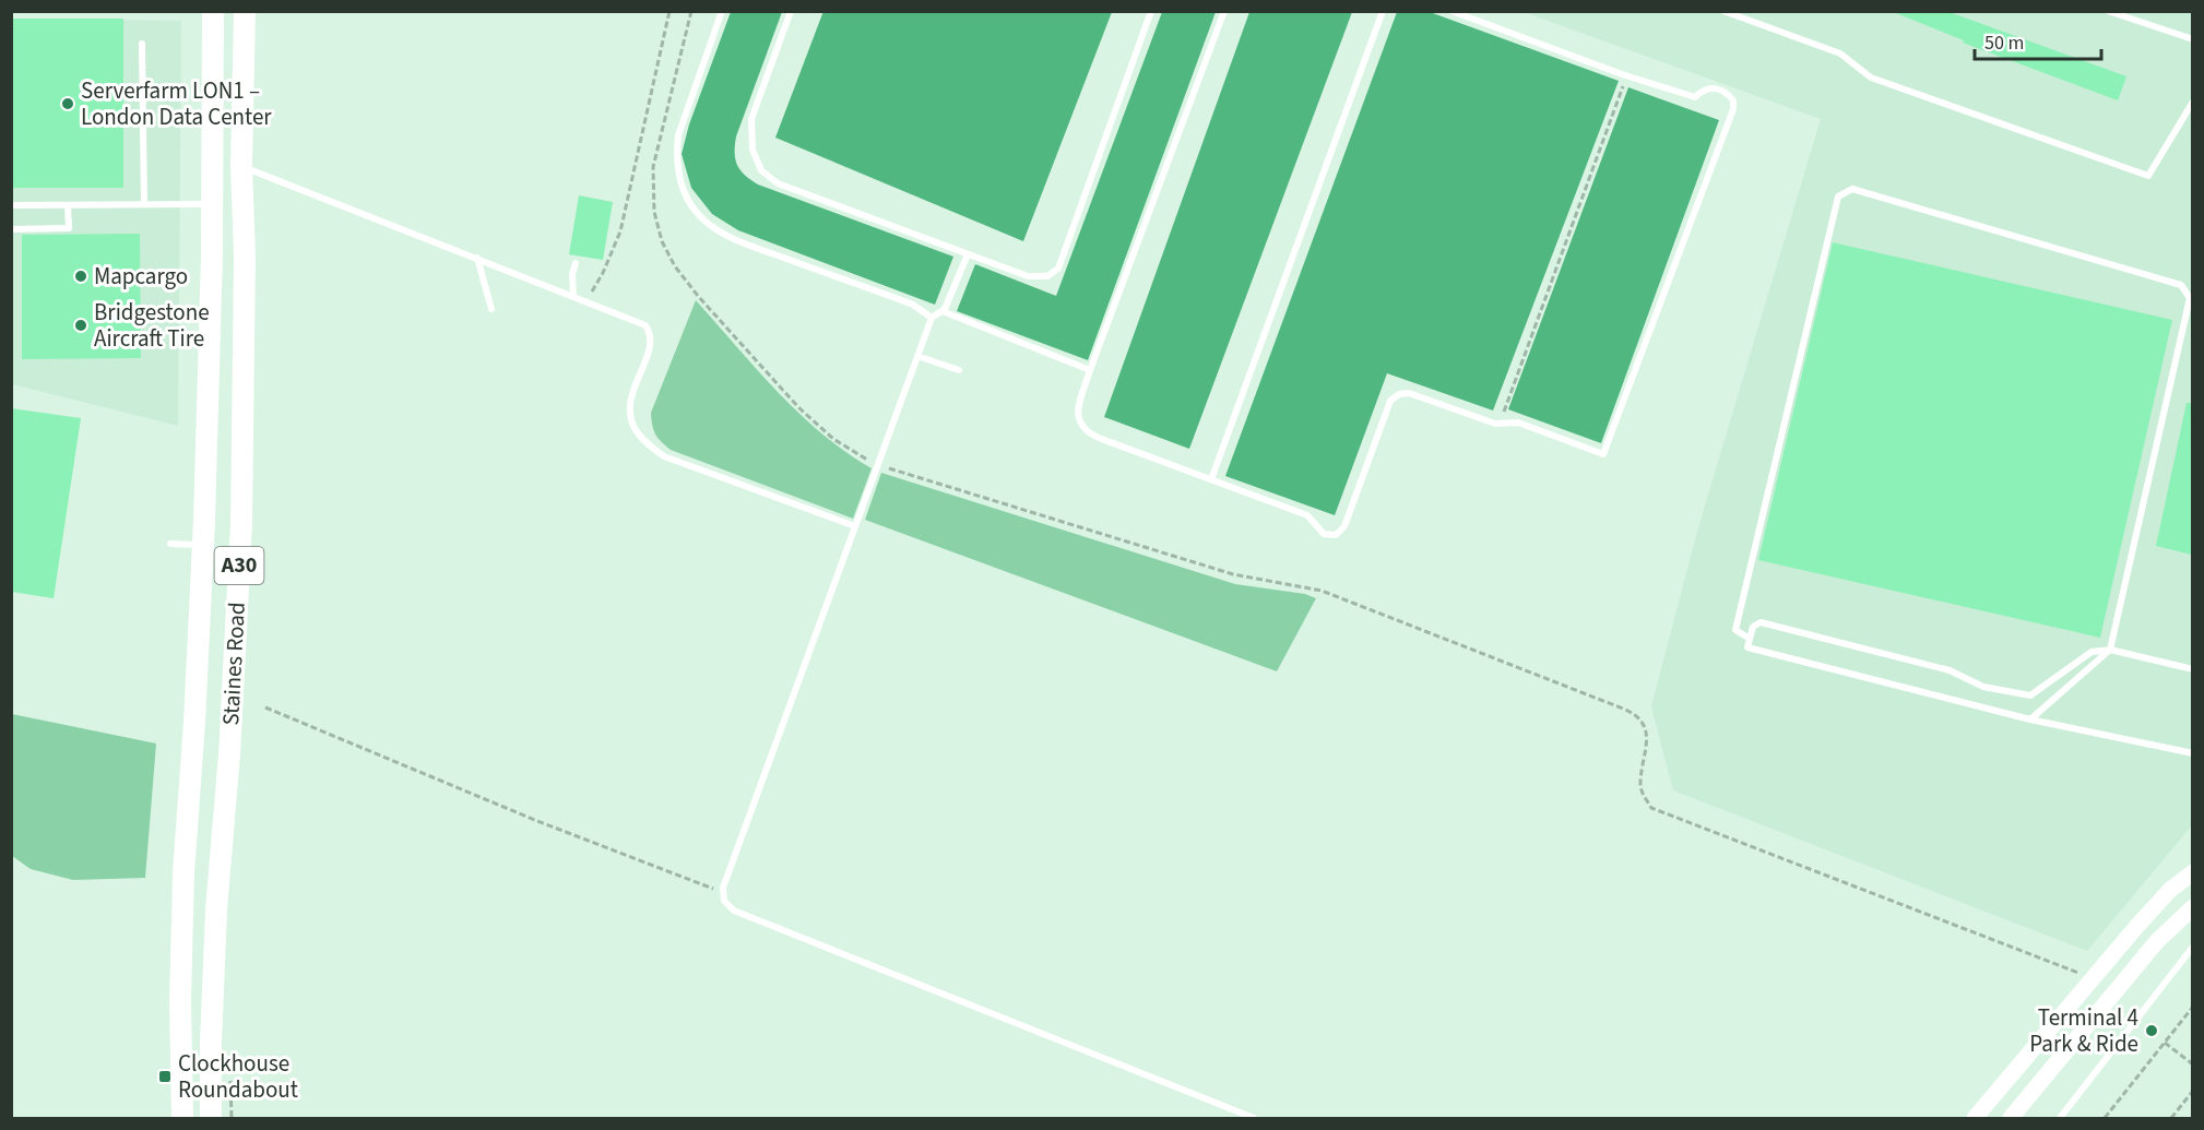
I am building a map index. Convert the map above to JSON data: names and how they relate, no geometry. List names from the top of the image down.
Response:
{
  "streets": {
    "highway": ["A30", "Staines Road"]
  },
  "places": {
    "other": [
      "Serverfarm LON1 – London Data Center",
      "Mapcargo",
      "Bridgestone Aircraft Tire",
      "Terminal 4 Park & Ride"
    ],
    "transit": ["Clockhouse Roundabout"]
  },
  "scale_bar": "50 m"
}
